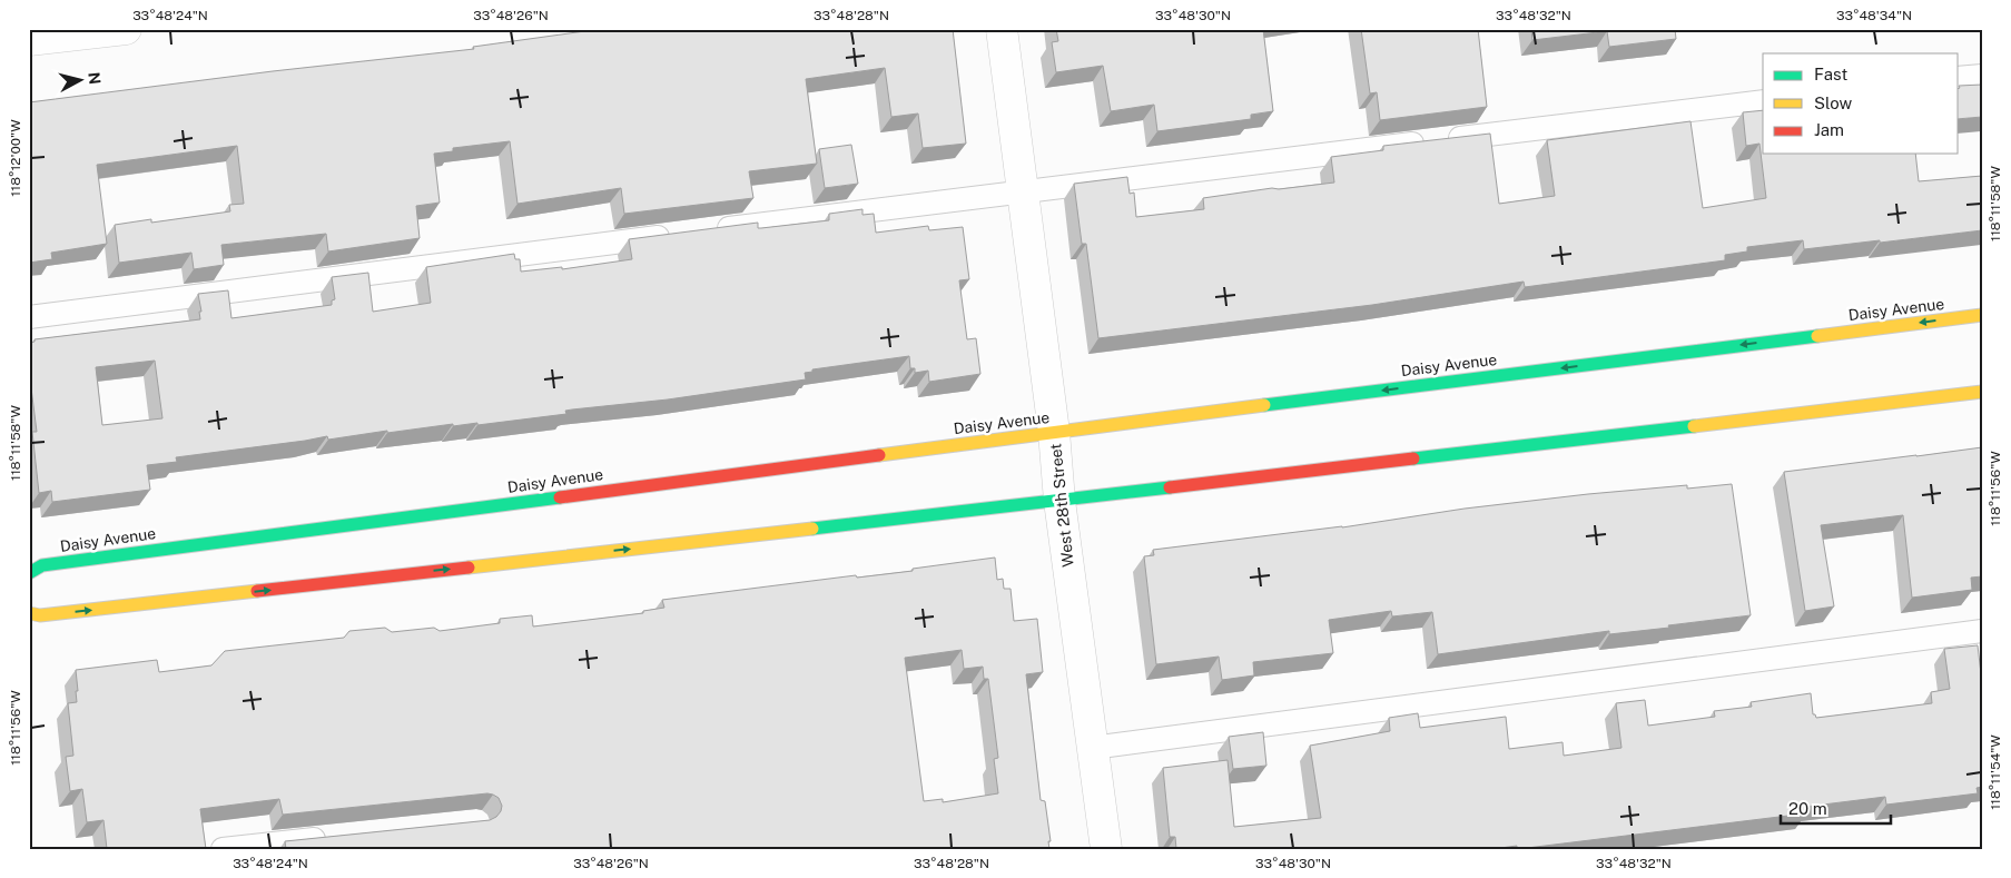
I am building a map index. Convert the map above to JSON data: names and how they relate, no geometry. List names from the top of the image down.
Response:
{
  "streets": {
    "street": ["Daisy Avenue", "West 28th Street"]
  },
  "crossings": [
    ["Daisy Avenue", "West 28th Street"]
  ],
  "legend": ["Fast", "Slow", "Jam"],
  "scale_bar": "20 m",
  "north": "right",
  "coordinates": [
    "33°48'24\"N",
    "33°48'26\"N",
    "33°48'28\"N",
    "33°48'30\"N",
    "33°48'32\"N",
    "33°48'34\"N",
    "118°12'00\"W",
    "118°11'58\"W",
    "118°11'56\"W",
    "118°11'54\"W"
  ]
}
